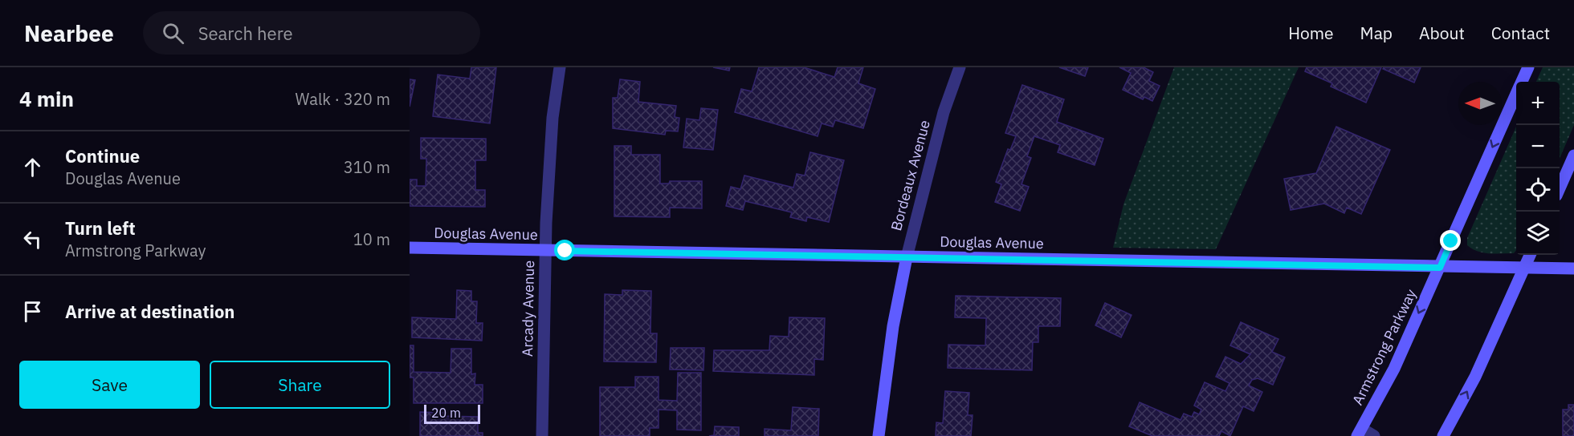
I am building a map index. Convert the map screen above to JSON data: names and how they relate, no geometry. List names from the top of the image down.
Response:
{
  "streets": {
    "street": [
      "Bordeaux Avenue",
      "Douglas Avenue",
      "Arcady Avenue",
      "Armstrong Parkway"
    ]
  },
  "crossings": [
    ["Bordeaux Avenue", "Douglas Avenue"],
    ["Douglas Avenue", "Arcady Avenue"],
    ["Douglas Avenue", "Armstrong Parkway"]
  ],
  "scale_bar": "20 m",
  "north": "left",
  "page": {
    "header": "Nearbee",
    "search": "Search here",
    "nav": [
      "Home",
      "Map",
      "About",
      "Contact"
    ],
    "heading": ["4 min", "Walk · 320 m"],
    "map_buttons": ["+", "−"],
    "list": [
      ["Continue", "Douglas Avenue", "310 m"],
      ["Turn left", "Armstrong Parkway", "10 m"],
      "Arrive at destination"
    ],
    "buttons": ["Save", "Share"],
    "scale": "20 m"
  }
}
